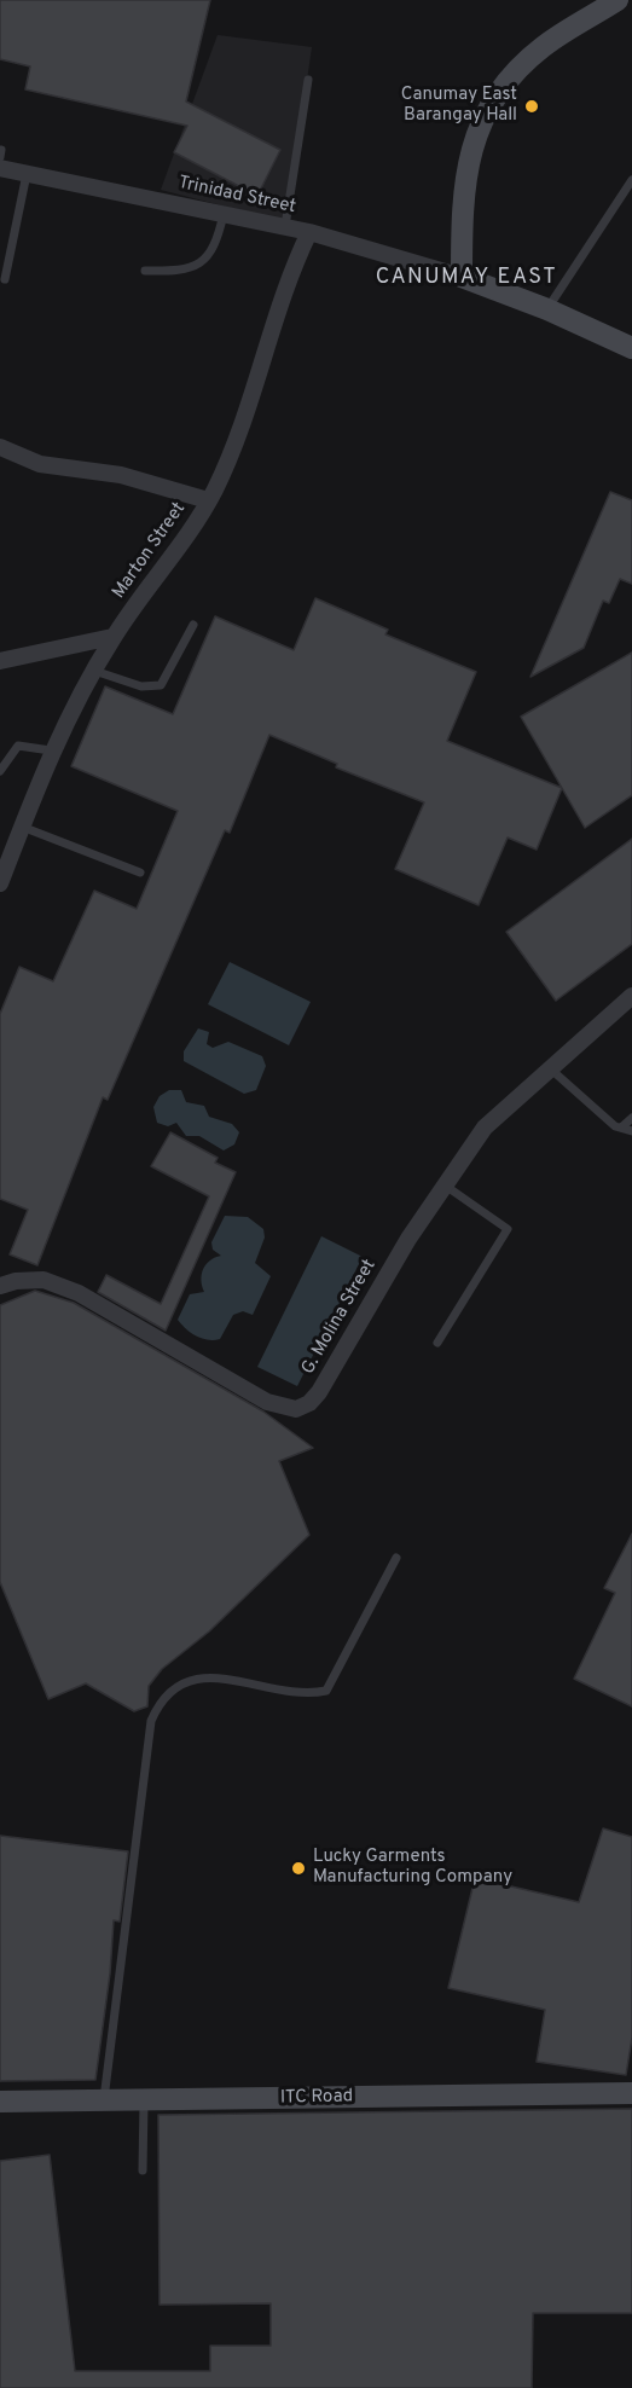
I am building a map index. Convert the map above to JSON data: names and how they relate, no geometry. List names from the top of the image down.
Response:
{
  "streets": {
    "street": [
      "Trinidad Street",
      "Marton Street",
      "G. Molina Street",
      "ITC Road"
    ]
  },
  "crossings": [
    ["Trinidad Street", "Marton Street"]
  ],
  "districts": ["CANUMAY EAST"],
  "places": ["Canumay East Barangay Hall", "Lucky Garments Manufacturing Company"]
}
